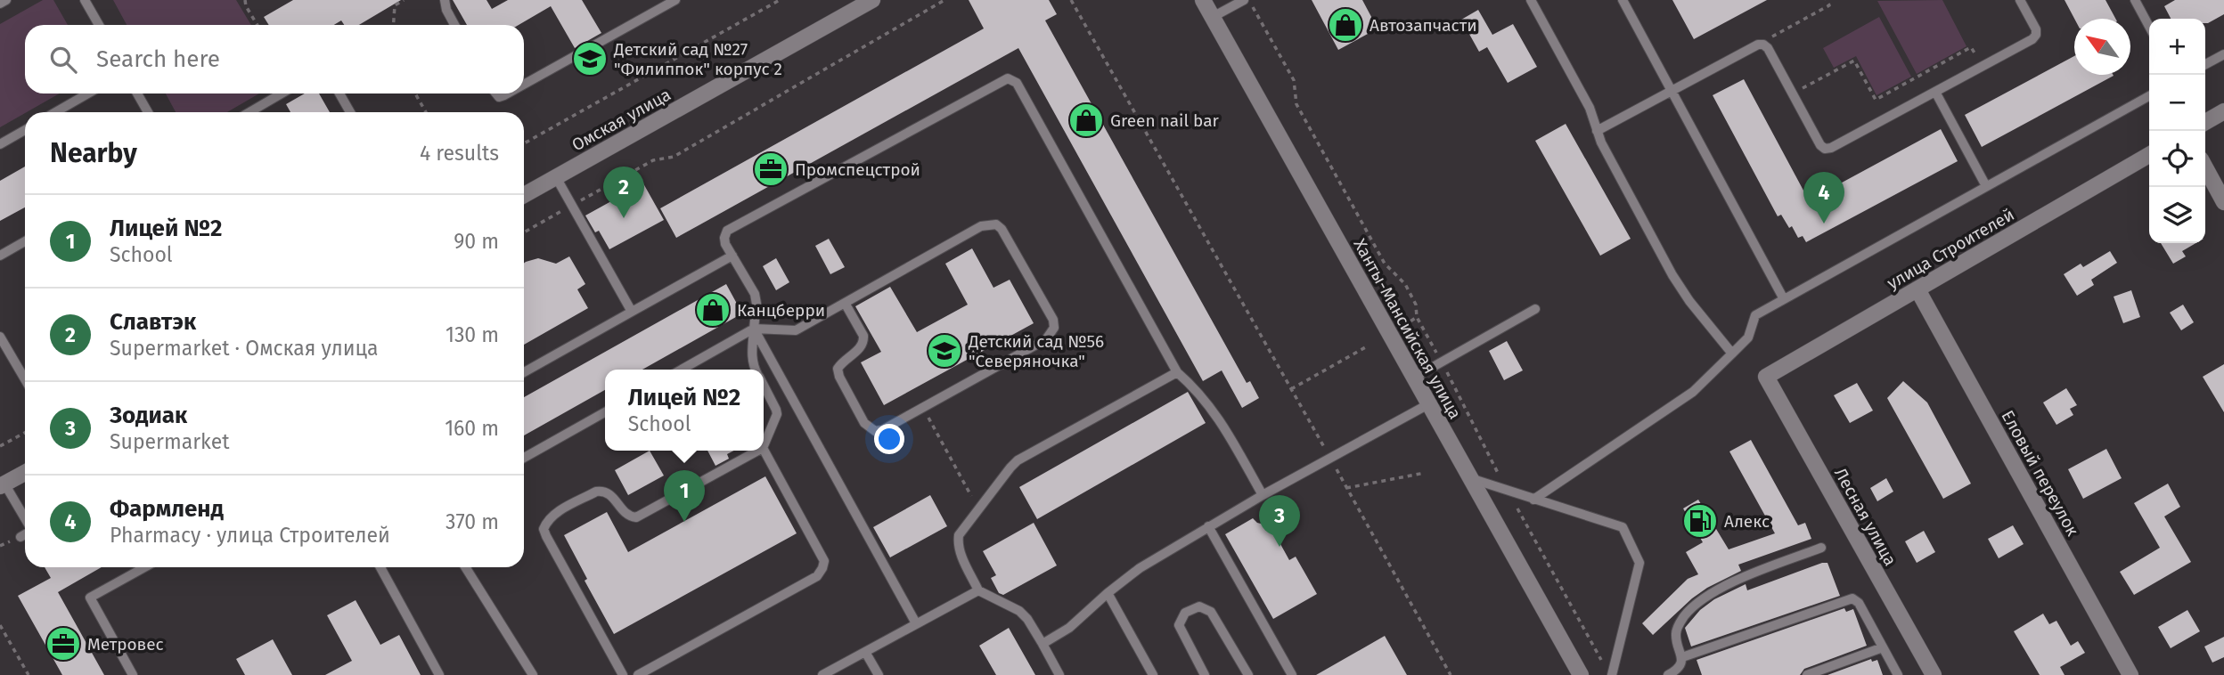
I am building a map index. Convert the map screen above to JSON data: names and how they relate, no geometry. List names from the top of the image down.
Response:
{
  "streets": {
    "street": [
      "Омская улица",
      "улица Строителей",
      "Ханты-Мансийская улица",
      "Еловый переулок",
      "Лесная улица"
    ]
  },
  "crossings": [
    ["улица Строителей", "Еловый переулок"],
    ["улица Строителей", "Лесная улица"]
  ],
  "places": {
    "shop": ["Автозапчасти", "Green nail bar", "Канцберри"],
    "school or university": ["Детский сад №27 \"Филиппок\" корпус 2", "Детский сад №56 \"Северяночка\""],
    "office": ["Промспецстрой", "Метровес"],
    "fuel station": ["Алекс"]
  },
  "north": "top left",
  "page": {
    "map_buttons": ["+", "−"],
    "search": "Search here",
    "heading": ["Nearby", "4 results"],
    "pins": [
      "2",
      "4",
      "1",
      "3"
    ],
    "list": [
      {
        "mark": "1",
        "name": "Лицей №2",
        "note": "School",
        "value": "90 m"
      },
      {
        "mark": "2",
        "name": "Славтэк",
        "note": "Supermarket · Омская улица",
        "value": "130 m"
      },
      {
        "mark": "3",
        "name": "Зодиак",
        "note": "Supermarket",
        "value": "160 m"
      },
      {
        "mark": "4",
        "name": "Фармленд",
        "note": "Pharmacy · улица Строителей",
        "value": "370 m"
      }
    ],
    "popup": ["Лицей №2", "School"]
  }
}
